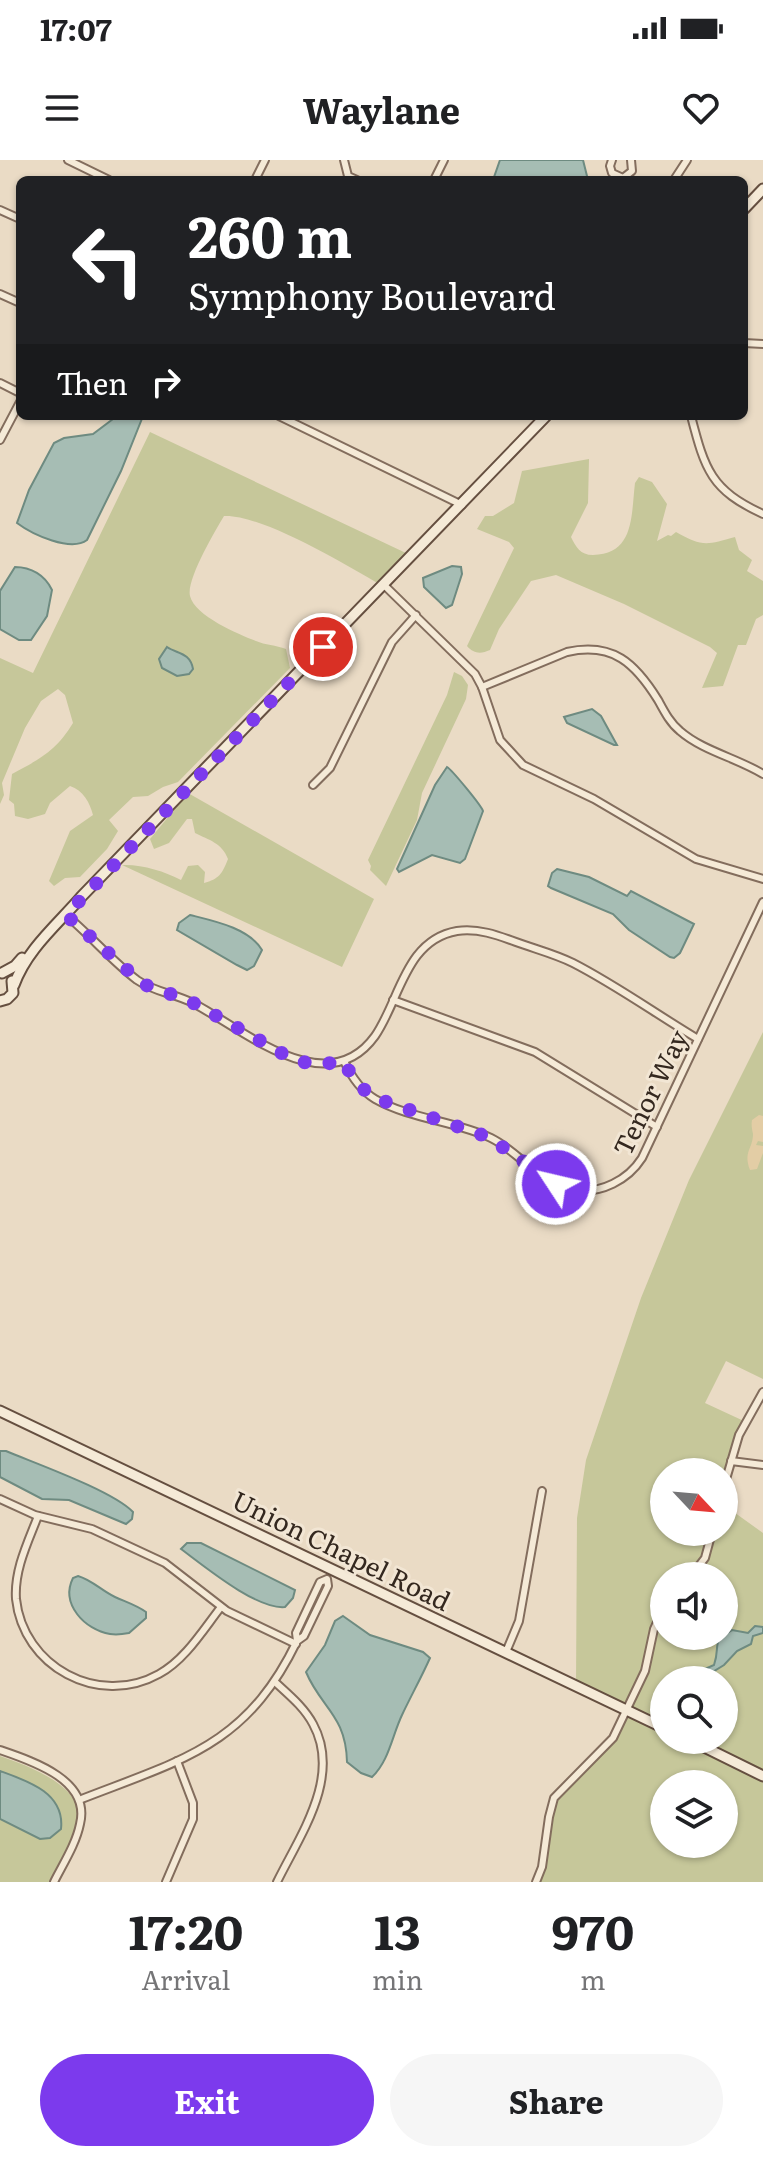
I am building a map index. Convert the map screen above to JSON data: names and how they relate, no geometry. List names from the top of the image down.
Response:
{
  "streets": {
    "main road": ["Union Chapel Road"],
    "street": ["Tenor Way"]
  },
  "north": "bottom right",
  "page": {
    "status": "17:07",
    "header": "Waylane",
    "turn": ["260 m", "Symphony Boulevard"],
    "then": "Then",
    "eta": [
      "17:20",
      "Arrival",
      "13",
      "min",
      "970",
      "m"
    ],
    "buttons": ["Exit", "Share"]
  }
}
